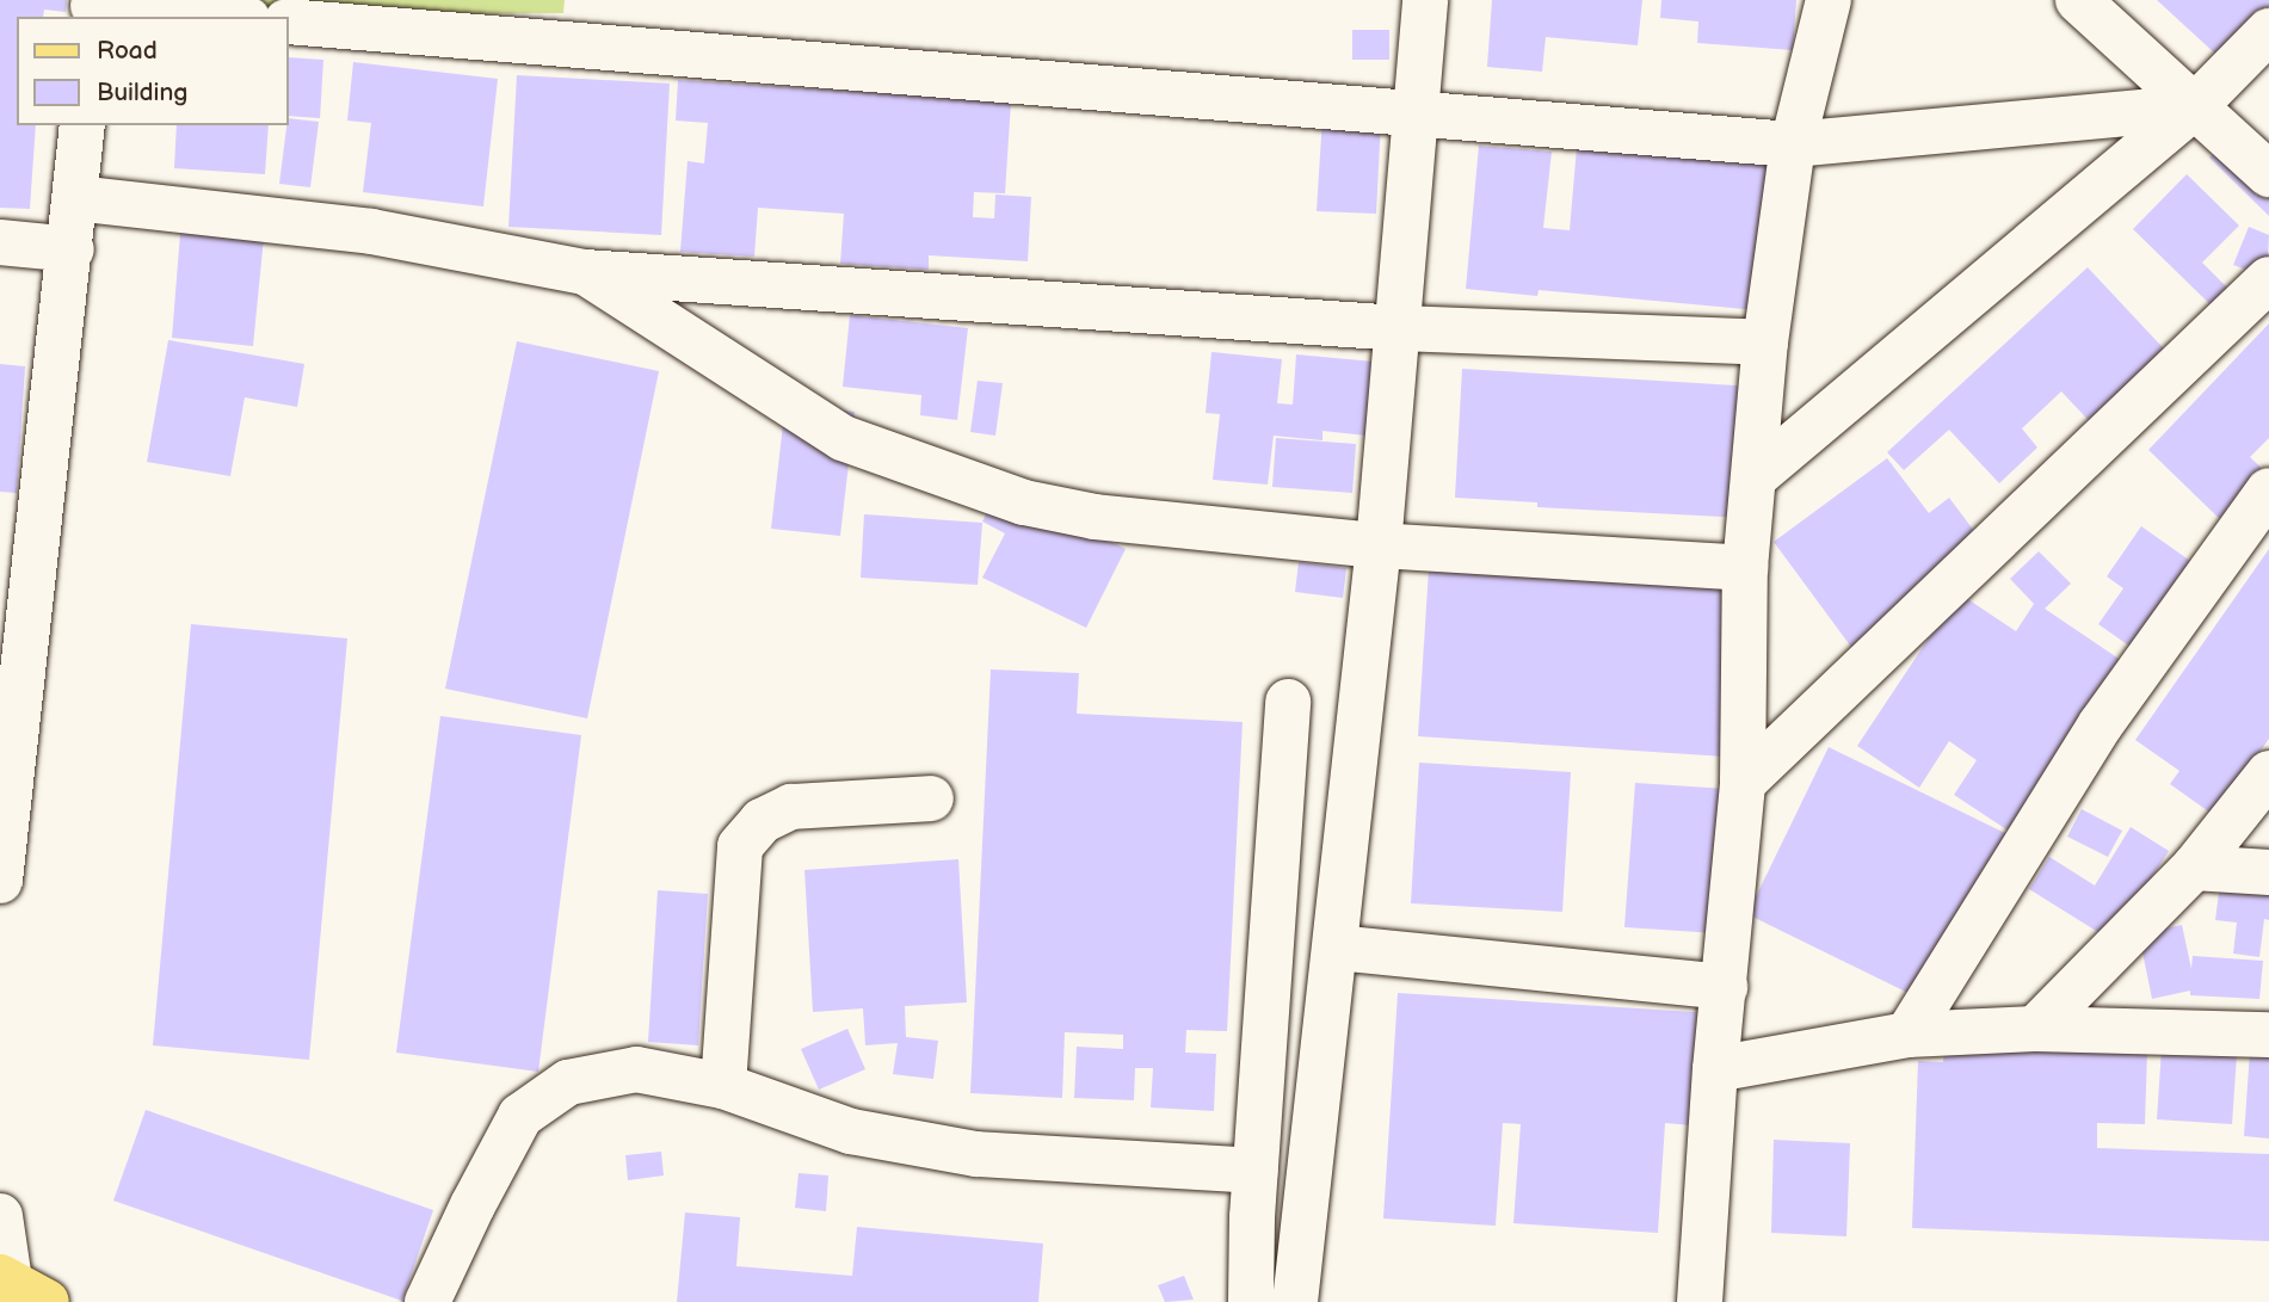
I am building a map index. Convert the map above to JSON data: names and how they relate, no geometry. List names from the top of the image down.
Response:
{
  "legend": ["Road", "Building"]
}
